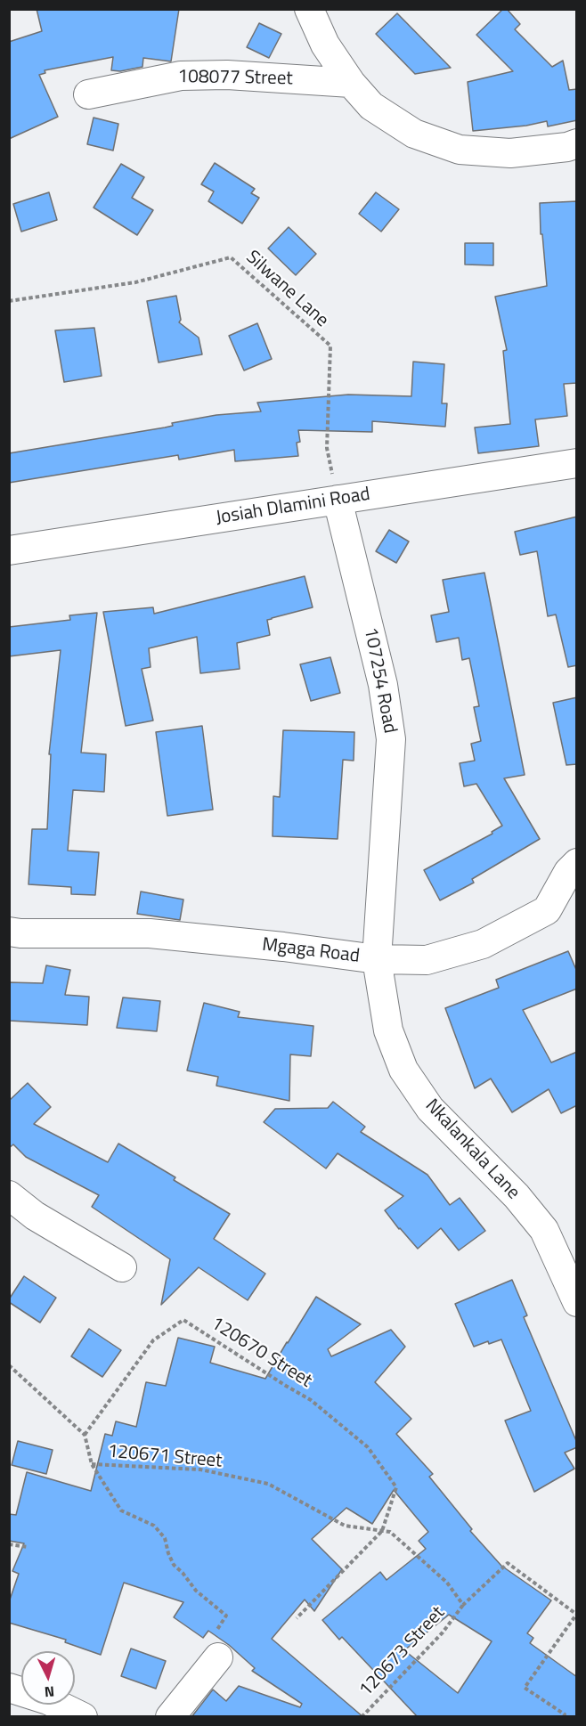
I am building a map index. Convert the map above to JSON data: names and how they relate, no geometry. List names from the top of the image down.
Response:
{
  "streets": {
    "street": [
      "108077 Street",
      "Josiah Dlamini Road",
      "107254 Road",
      "Mgaga Road",
      "Nkalankala Lane"
    ],
    "path": [
      "Silwane Lane",
      "120670 Street",
      "120671 Street",
      "120673 Street"
    ]
  },
  "crossings": [
    ["Silwane Lane", "Josiah Dlamini Road"],
    ["Silwane Lane", "107254 Road"],
    ["Josiah Dlamini Road", "107254 Road"],
    ["107254 Road", "Mgaga Road"],
    ["107254 Road", "Nkalankala Lane"],
    ["Mgaga Road", "Nkalankala Lane"],
    ["120670 Street", "120671 Street"],
    ["120671 Street", "120673 Street"]
  ],
  "north": "bottom"
}
